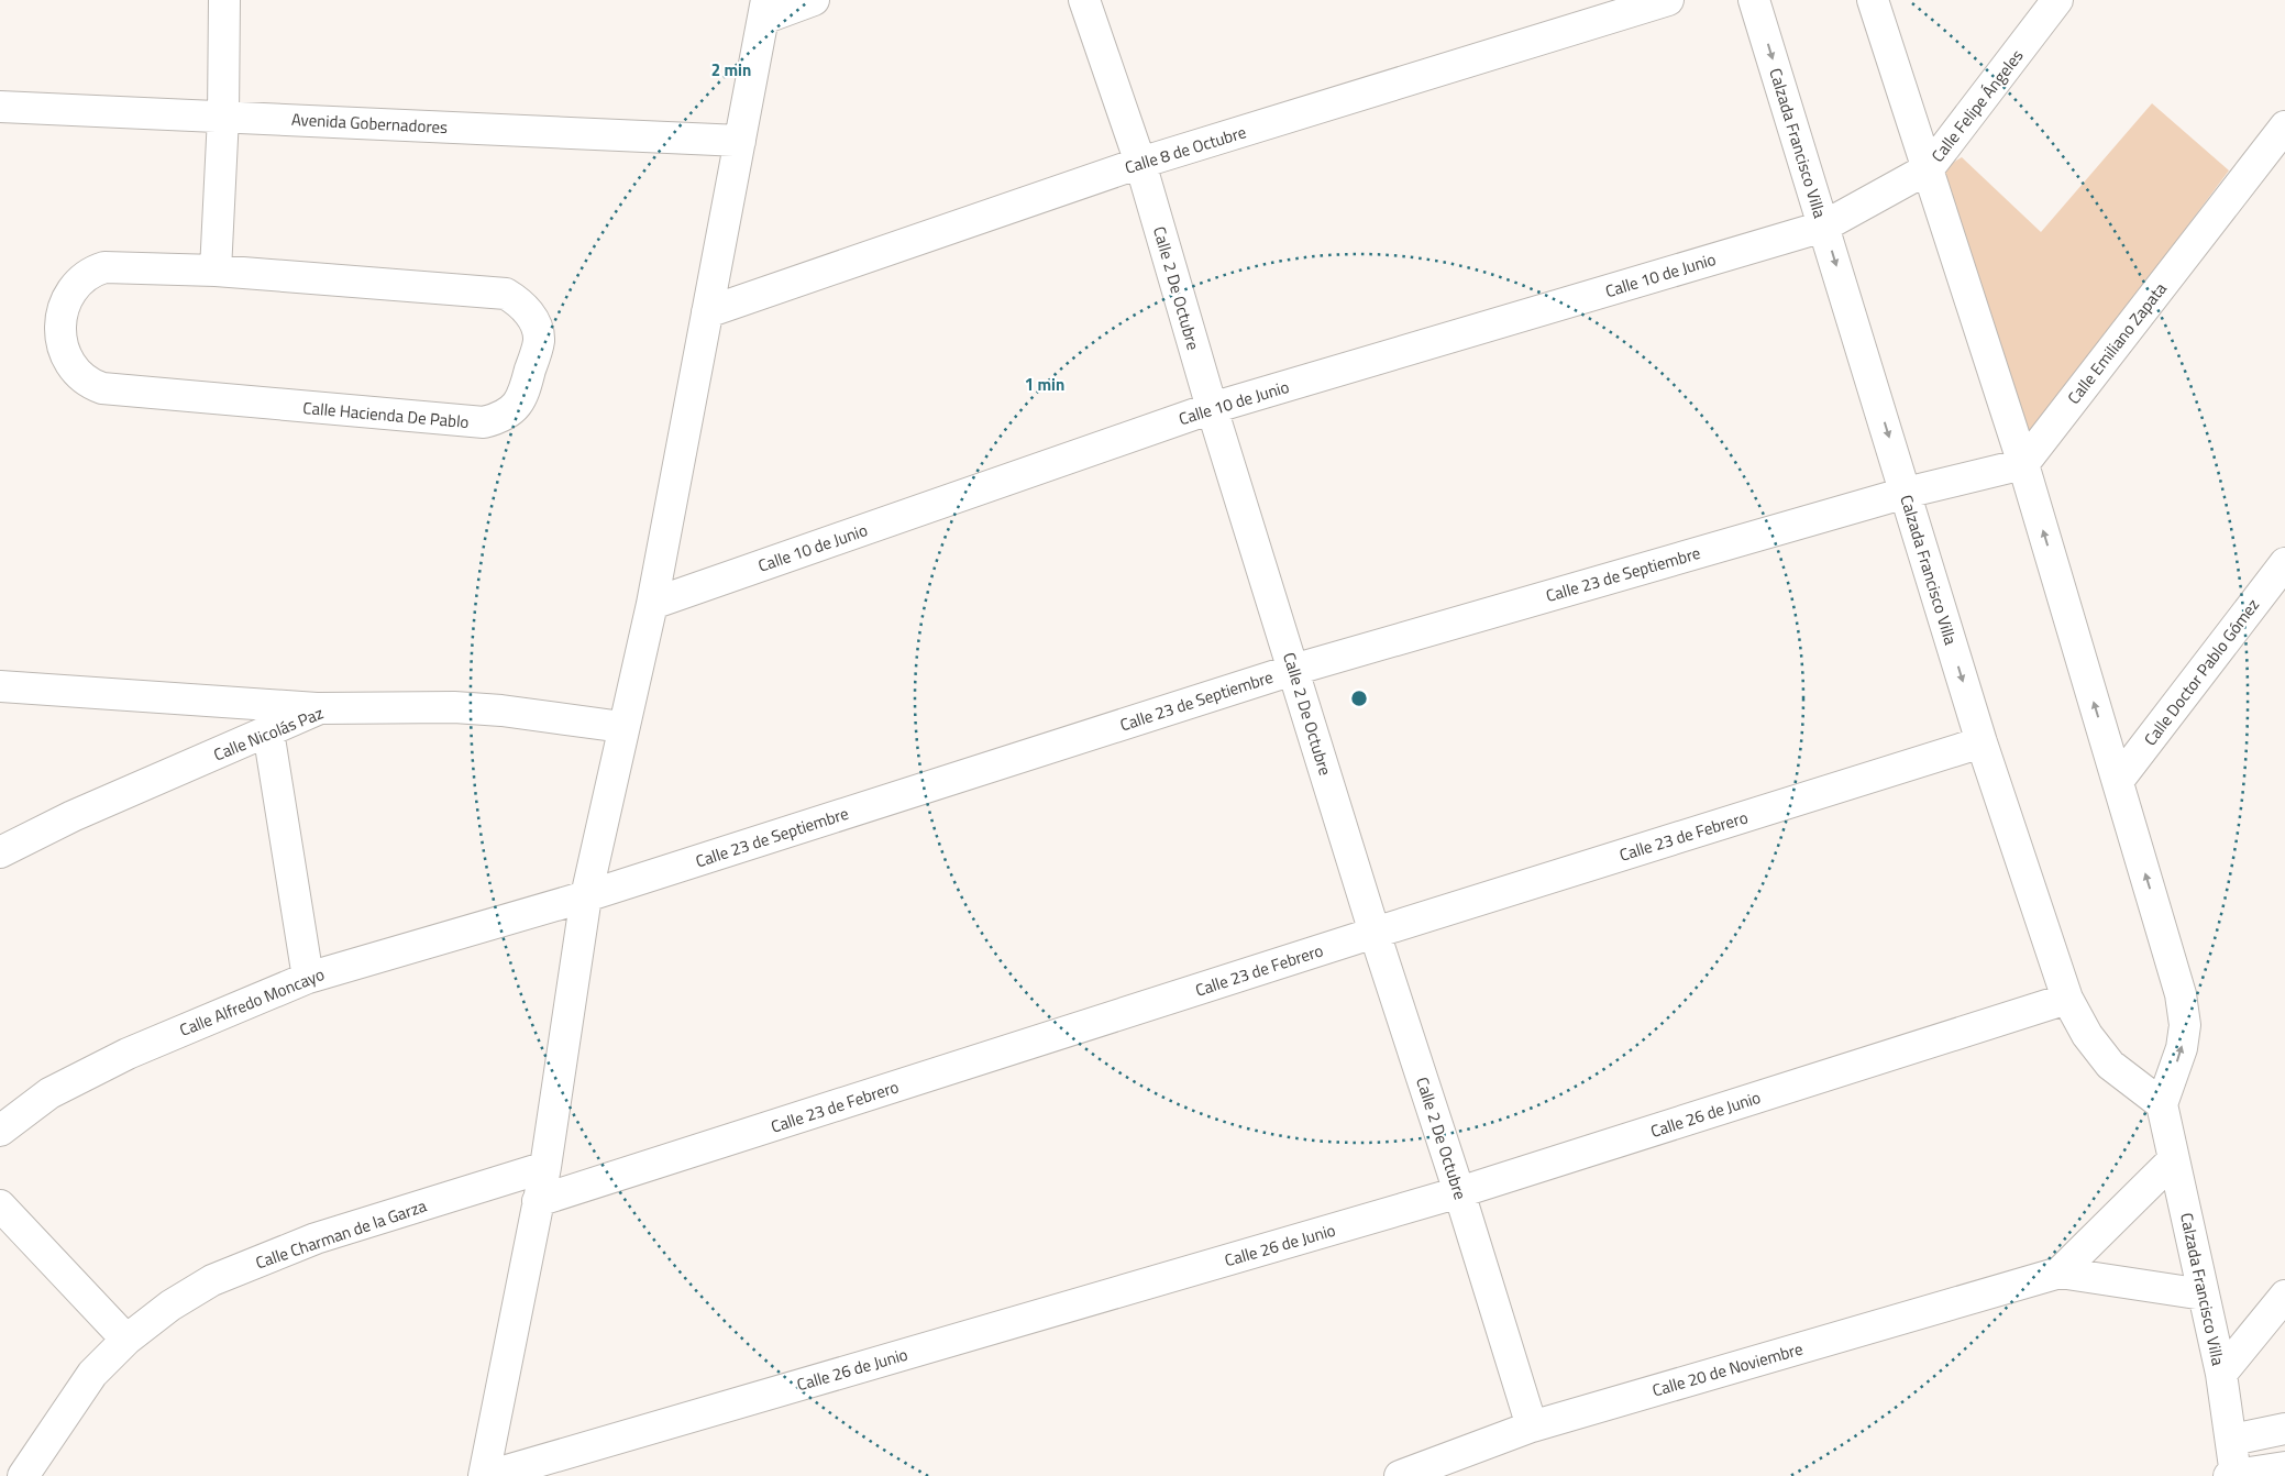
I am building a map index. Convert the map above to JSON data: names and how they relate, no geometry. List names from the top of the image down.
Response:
{
  "streets": {
    "street": [
      "Calle Felipe Ángeles",
      "Avenida Gobernadores",
      "Calzada Francisco Villa",
      "Calle 8 de Octubre",
      "Calle 10 de Junio",
      "Calle 2 De Octubre",
      "Calle Emiliano Zapata",
      "Calle Hacienda De Pablo",
      "Calle 23 de Septiembre",
      "Calle Doctor Pablo Gómez",
      "Calle Nicolás Paz",
      "Calle 23 de Febrero",
      "Calle Alfredo Moncayo",
      "Calle 26 de Junio",
      "Calle Charman de la Garza",
      "Calle 20 de Noviembre"
    ]
  },
  "crossings": [
    ["Calle Felipe Ángeles", "Calzada Francisco Villa"],
    ["Calle Felipe Ángeles", "Calle 10 de Junio"],
    ["Calzada Francisco Villa", "Calle 10 de Junio"],
    ["Calzada Francisco Villa", "Calle 23 de Septiembre"],
    ["Calzada Francisco Villa", "Calle 23 de Febrero"],
    ["Calzada Francisco Villa", "Calle 26 de Junio"],
    ["Calzada Francisco Villa", "Calle 20 de Noviembre"],
    ["Calle 8 de Octubre", "Calle 2 De Octubre"],
    ["Calle 10 de Junio", "Calle 2 De Octubre"],
    ["Calle 2 De Octubre", "Calle 23 de Septiembre"],
    ["Calle 2 De Octubre", "Calle 23 de Febrero"],
    ["Calle 2 De Octubre", "Calle 26 de Junio"],
    ["Calle 2 De Octubre", "Calle 20 de Noviembre"],
    ["Calle 23 de Septiembre", "Calle Alfredo Moncayo"]
  ],
  "rings": ["2 min", "1 min"]
}
